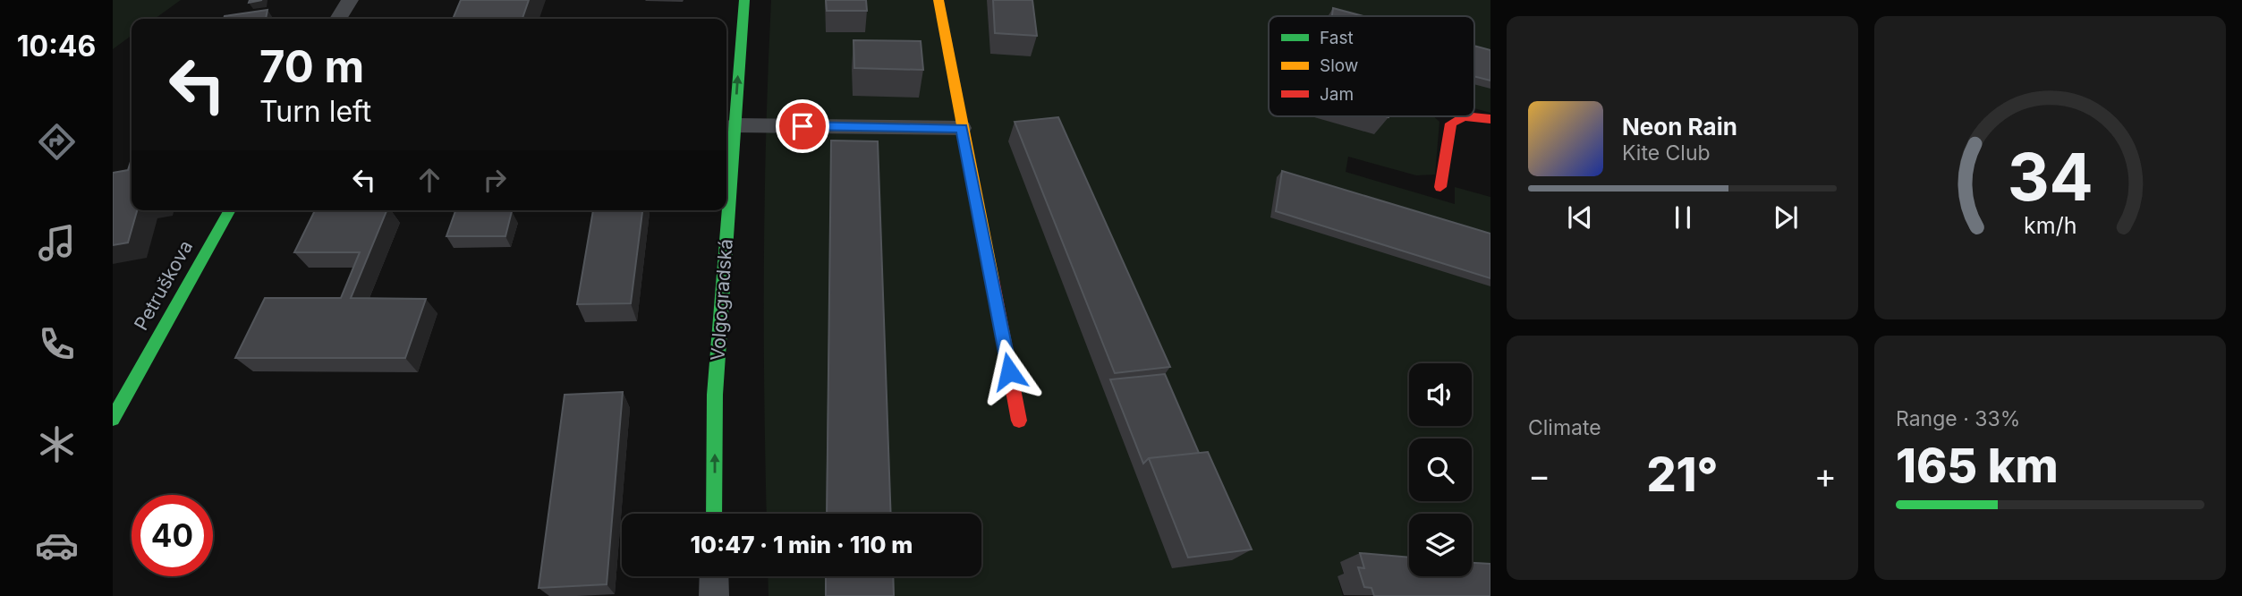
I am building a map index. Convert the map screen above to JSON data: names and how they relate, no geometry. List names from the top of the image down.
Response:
{
  "streets": {
    "street": ["Petruškova", "Volgogradská"]
  },
  "one_way": ["Volgogradská"],
  "legend": ["Fast", "Slow", "Jam"],
  "page": {
    "tabs": "10:46",
    "turn": ["70 m", "Turn left"],
    "song": ["Neon Rain", "Kite Club"],
    "tile": [
      "Climate",
      ["Range · 33%", "165 km"]
    ],
    "heat": ["−", "21°", "+"],
    "limit": "40",
    "trip": "10:47 · 1 min · 110 m",
    "gauge": ["34", "km/h"]
  }
}
